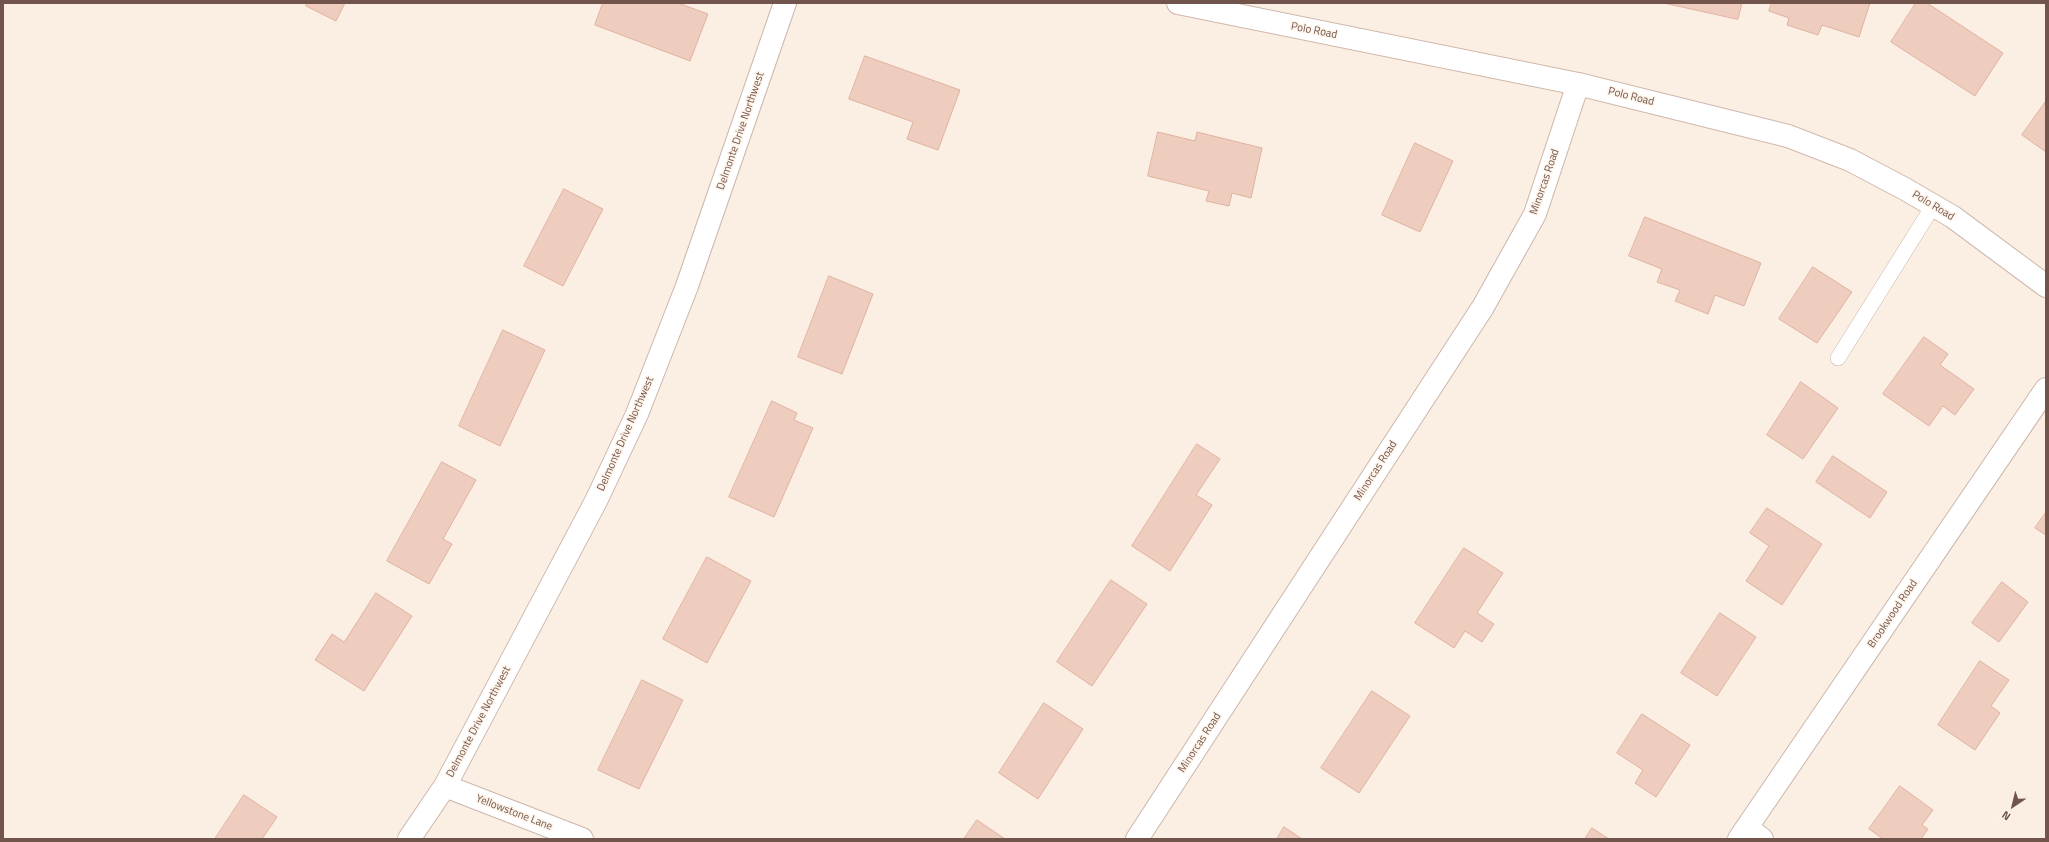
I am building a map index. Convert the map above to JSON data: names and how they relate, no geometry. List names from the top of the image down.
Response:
{
  "streets": {
    "street": [
      "Polo Road",
      "Delmonte Drive Northwest",
      "Minorcas Road",
      "Brookwood Road",
      "Yellowstone Lane"
    ]
  },
  "crossings": [
    ["Polo Road", "Minorcas Road"],
    ["Delmonte Drive Northwest", "Yellowstone Lane"]
  ],
  "north": "bottom left"
}
